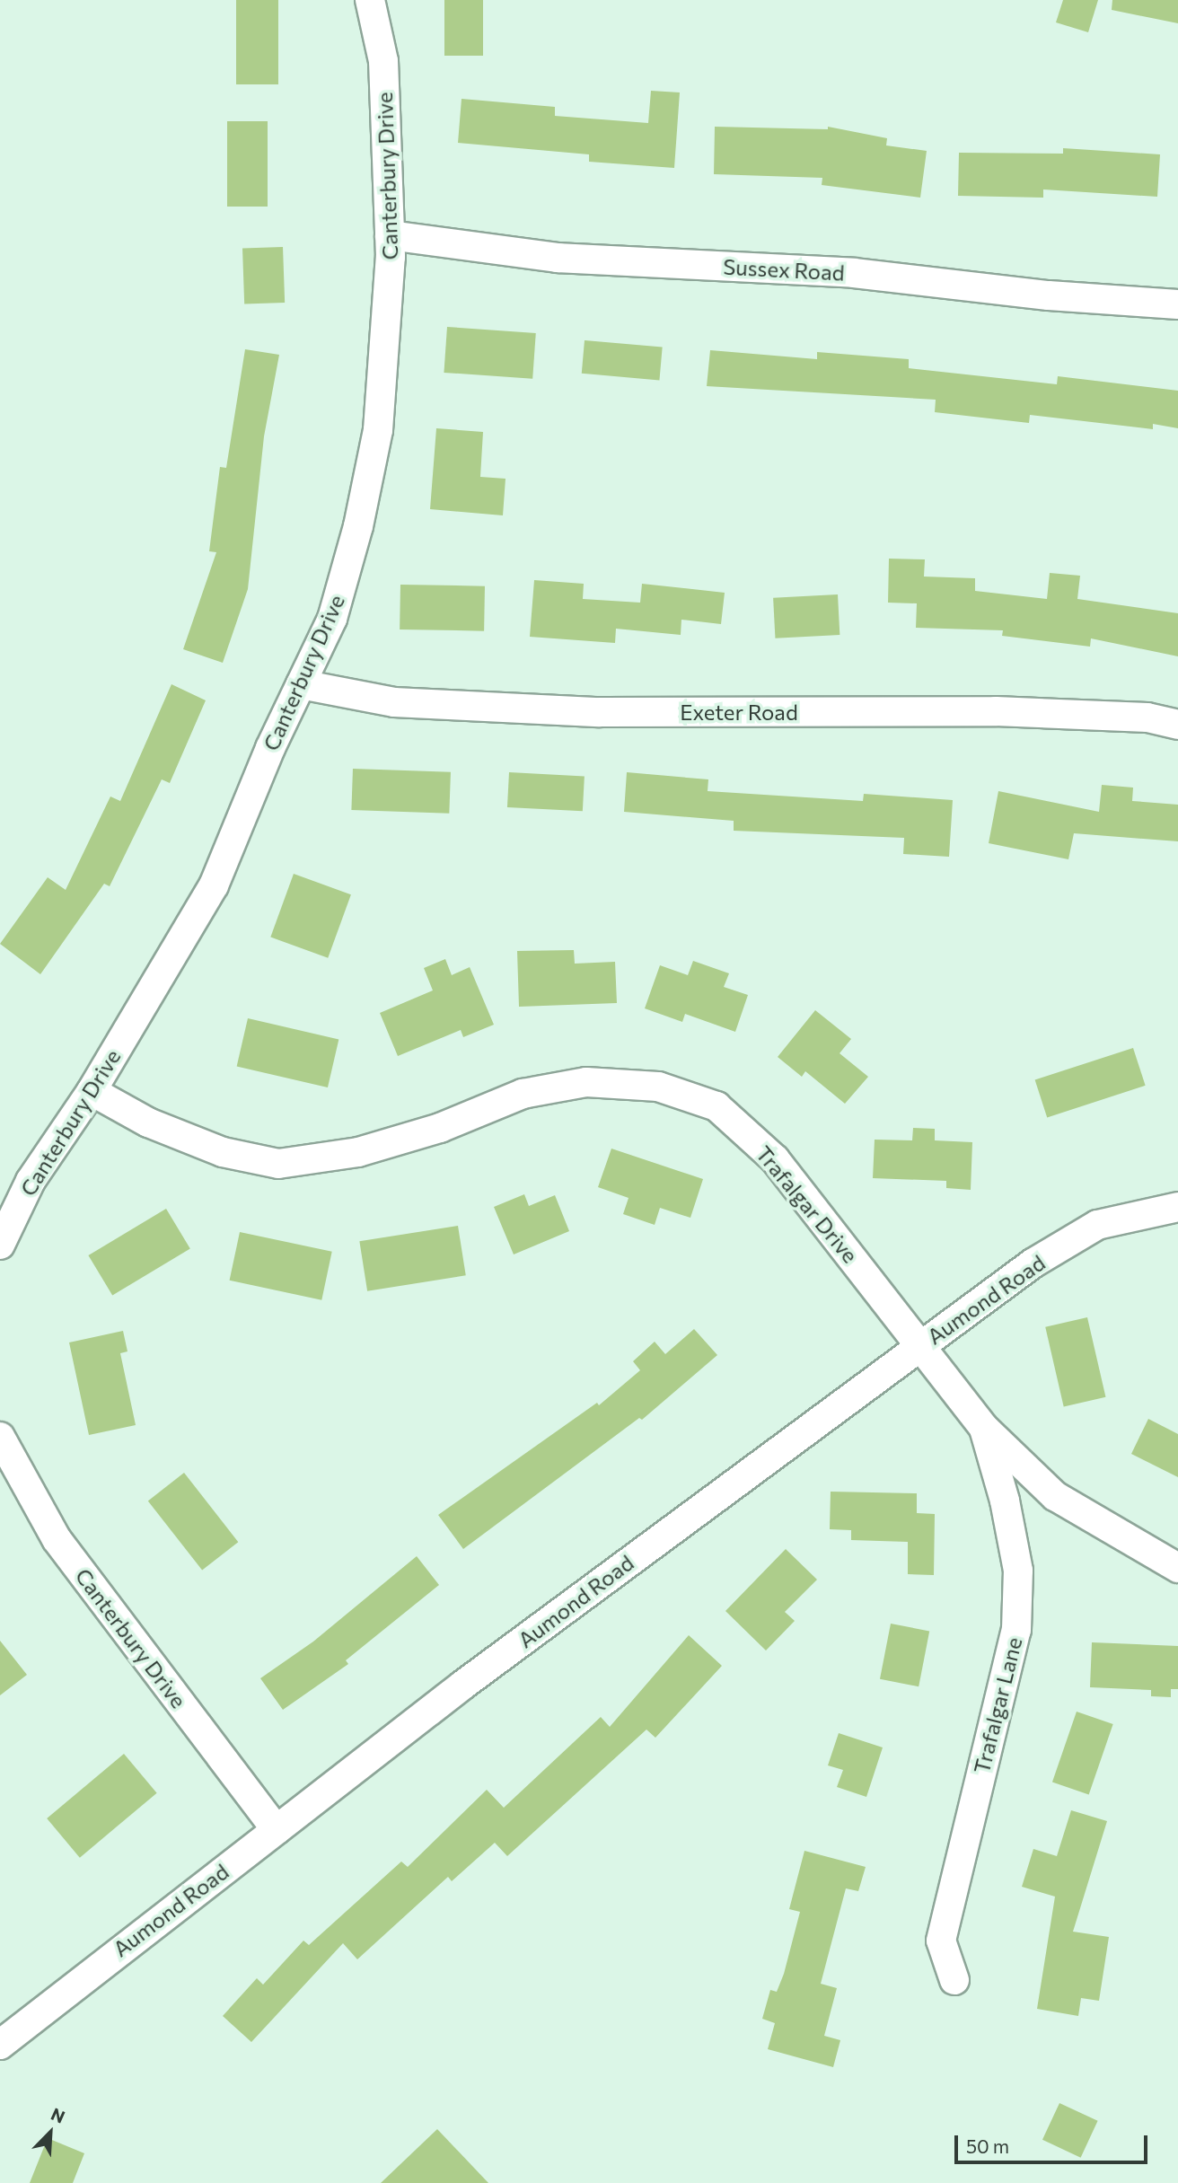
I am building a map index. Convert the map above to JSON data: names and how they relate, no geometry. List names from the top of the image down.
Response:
{
  "streets": {
    "street": [
      "Canterbury Drive",
      "Sussex Road",
      "Exeter Road",
      "Trafalgar Drive",
      "Aumond Road",
      "Trafalgar Lane"
    ]
  },
  "crossings": [
    ["Canterbury Drive", "Sussex Road"],
    ["Canterbury Drive", "Exeter Road"],
    ["Canterbury Drive", "Trafalgar Drive"],
    ["Canterbury Drive", "Aumond Road"],
    ["Trafalgar Drive", "Aumond Road"],
    ["Trafalgar Drive", "Trafalgar Lane"]
  ],
  "scale_bar": "50 m",
  "north": "top right"
}
